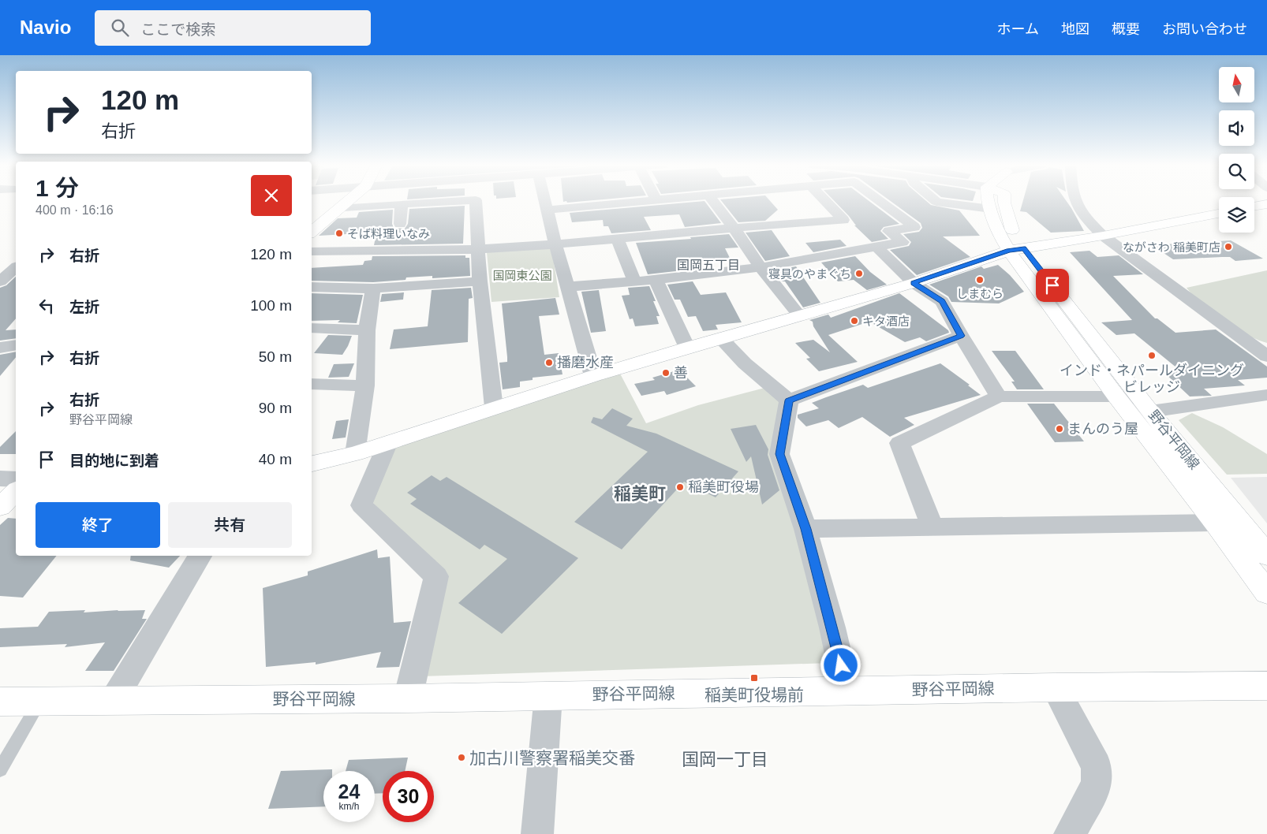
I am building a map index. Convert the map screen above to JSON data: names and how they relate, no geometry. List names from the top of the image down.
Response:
{
  "streets": {
    "main road": ["野谷平岡線"]
  },
  "districts": ["国岡五丁目", "稲美町", "国岡一丁目"],
  "parks": ["国岡東公園"],
  "places": {
    "other": [
      "そば料理いなみ",
      "ながさわ 稲美町店",
      "寝具のやまぐち",
      "しまむら",
      "キタ酒店",
      "インド・ネパールダイニング ビレッジ",
      "播磨水産",
      "善",
      "まんのう屋",
      "稲美町役場",
      "加古川警察署稲美交番"
    ],
    "transit": ["稲美町役場前"]
  },
  "north": "top",
  "page": {
    "header": "Navio",
    "search": "ここで検索",
    "nav": [
      "ホーム",
      "地図",
      "概要",
      "お問い合わせ"
    ],
    "turn": ["120 m", "右折"],
    "heading": ["1 分", "400 m · 16:16"],
    "list": [
      {
        "name": "右折",
        "value": "120 m"
      },
      {
        "name": "左折",
        "value": "100 m"
      },
      {
        "name": "右折",
        "value": "50 m"
      },
      {
        "name": "右折",
        "note": "野谷平岡線",
        "value": "90 m"
      },
      {
        "name": "目的地に到着",
        "value": "40 m"
      }
    ],
    "buttons": ["終了", "共有"],
    "speed": "24 km/h",
    "limit": "30"
  }
}
